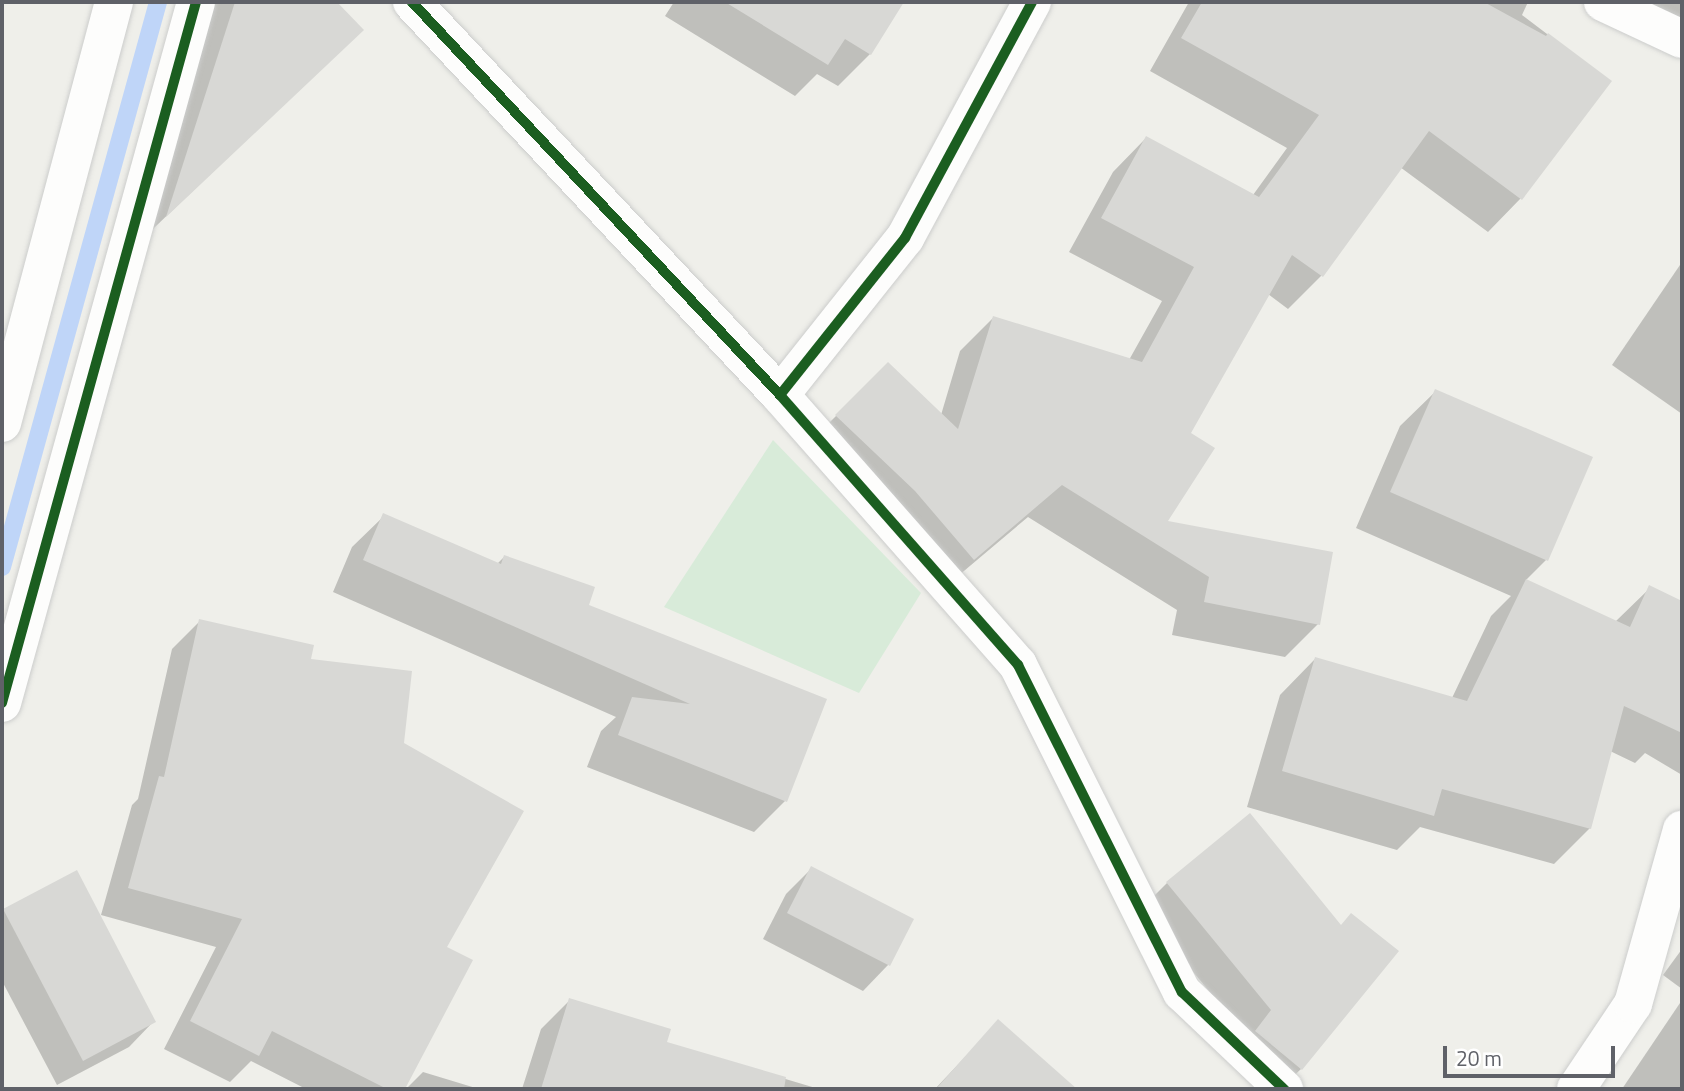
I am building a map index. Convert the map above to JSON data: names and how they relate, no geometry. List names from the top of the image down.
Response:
{
  "scale_bar": "20 m"
}
